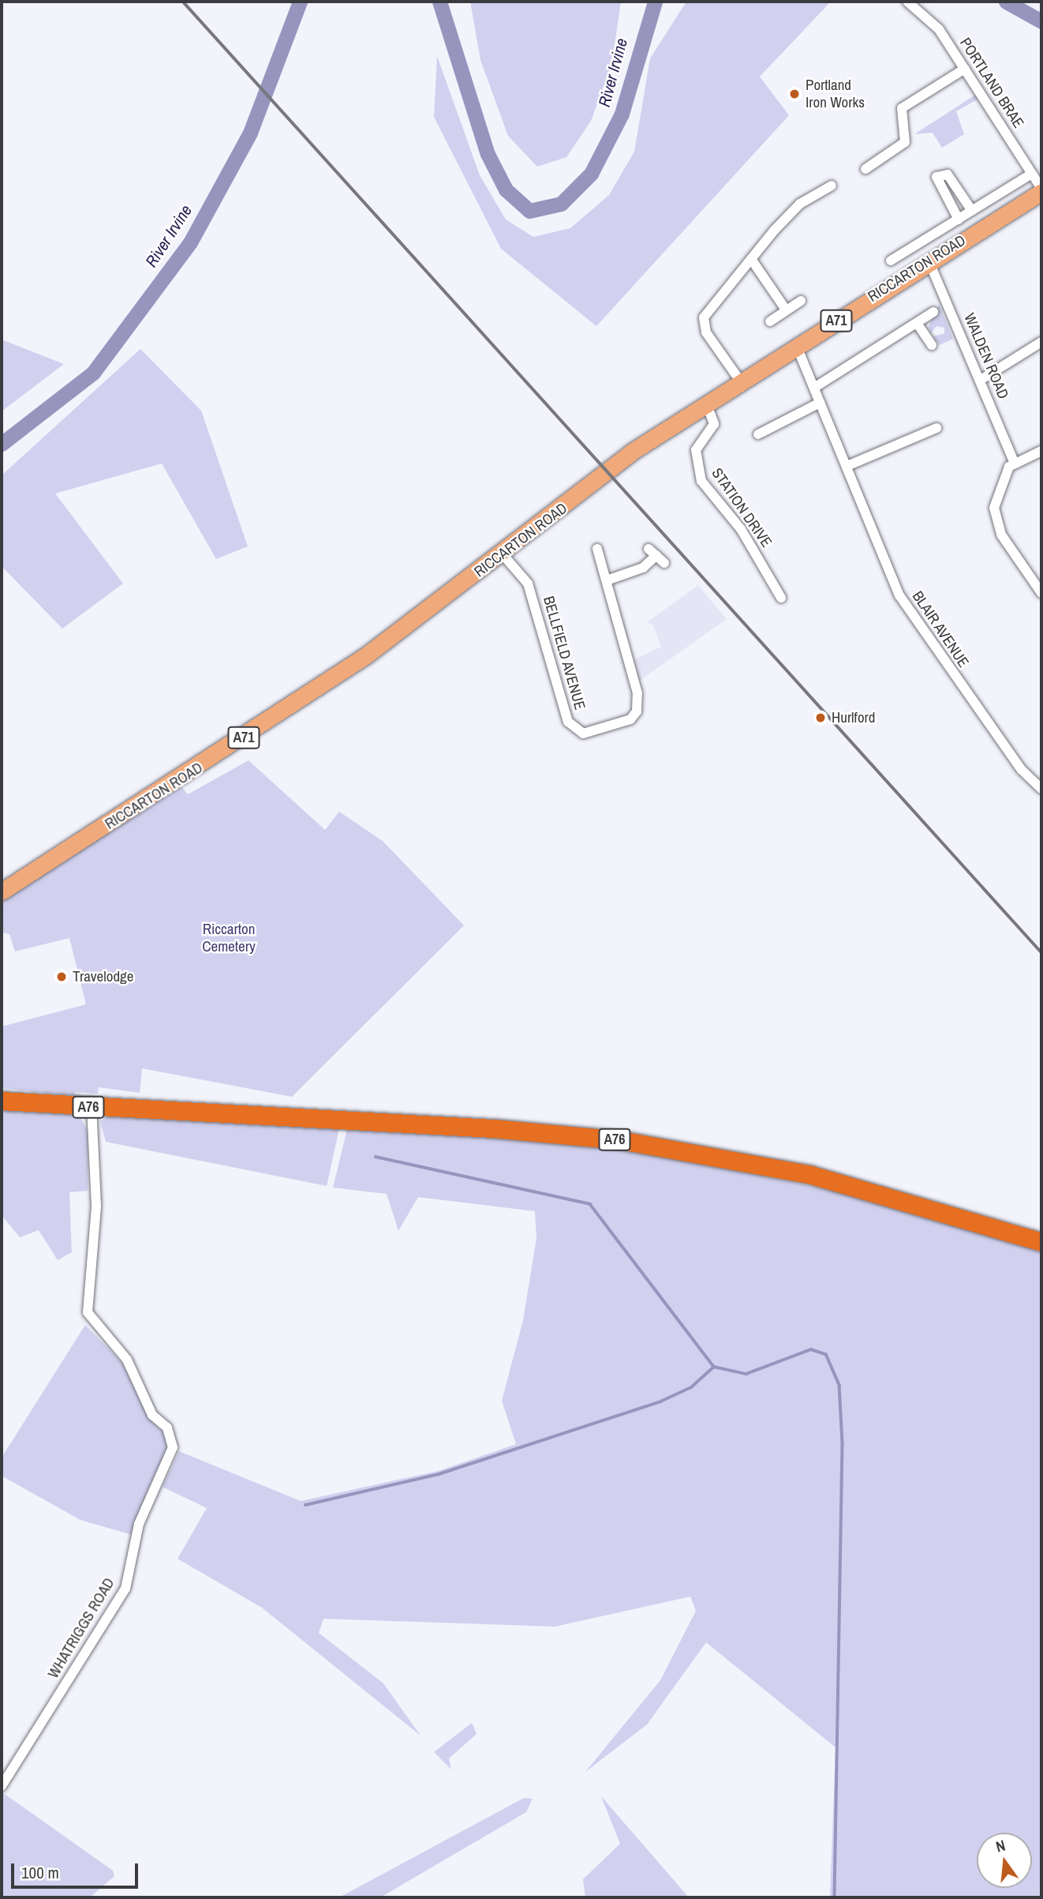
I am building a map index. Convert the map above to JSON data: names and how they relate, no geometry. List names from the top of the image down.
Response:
{
  "streets": {
    "highway": ["A76"],
    "main road": ["RICCARTON ROAD", "A71"],
    "street": [
      "PORTLAND BRAE",
      "WALDEN ROAD",
      "STATION DRIVE",
      "BLAIR AVENUE",
      "BELLFIELD AVENUE",
      "WHATRIGGS ROAD"
    ]
  },
  "crossings": [
    ["PORTLAND BRAE", "RICCARTON ROAD"],
    ["RICCARTON ROAD", "WALDEN ROAD"],
    ["RICCARTON ROAD", "STATION DRIVE"],
    ["RICCARTON ROAD", "BLAIR AVENUE"],
    ["RICCARTON ROAD", "BELLFIELD AVENUE"],
    ["A76", "WHATRIGGS ROAD"]
  ],
  "water": ["River Irvine"],
  "parks": ["Riccarton Cemetery"],
  "places": ["Portland Iron Works", "Hurlford", "Travelodge"],
  "scale_bar": "100 m",
  "north": "top"
}
